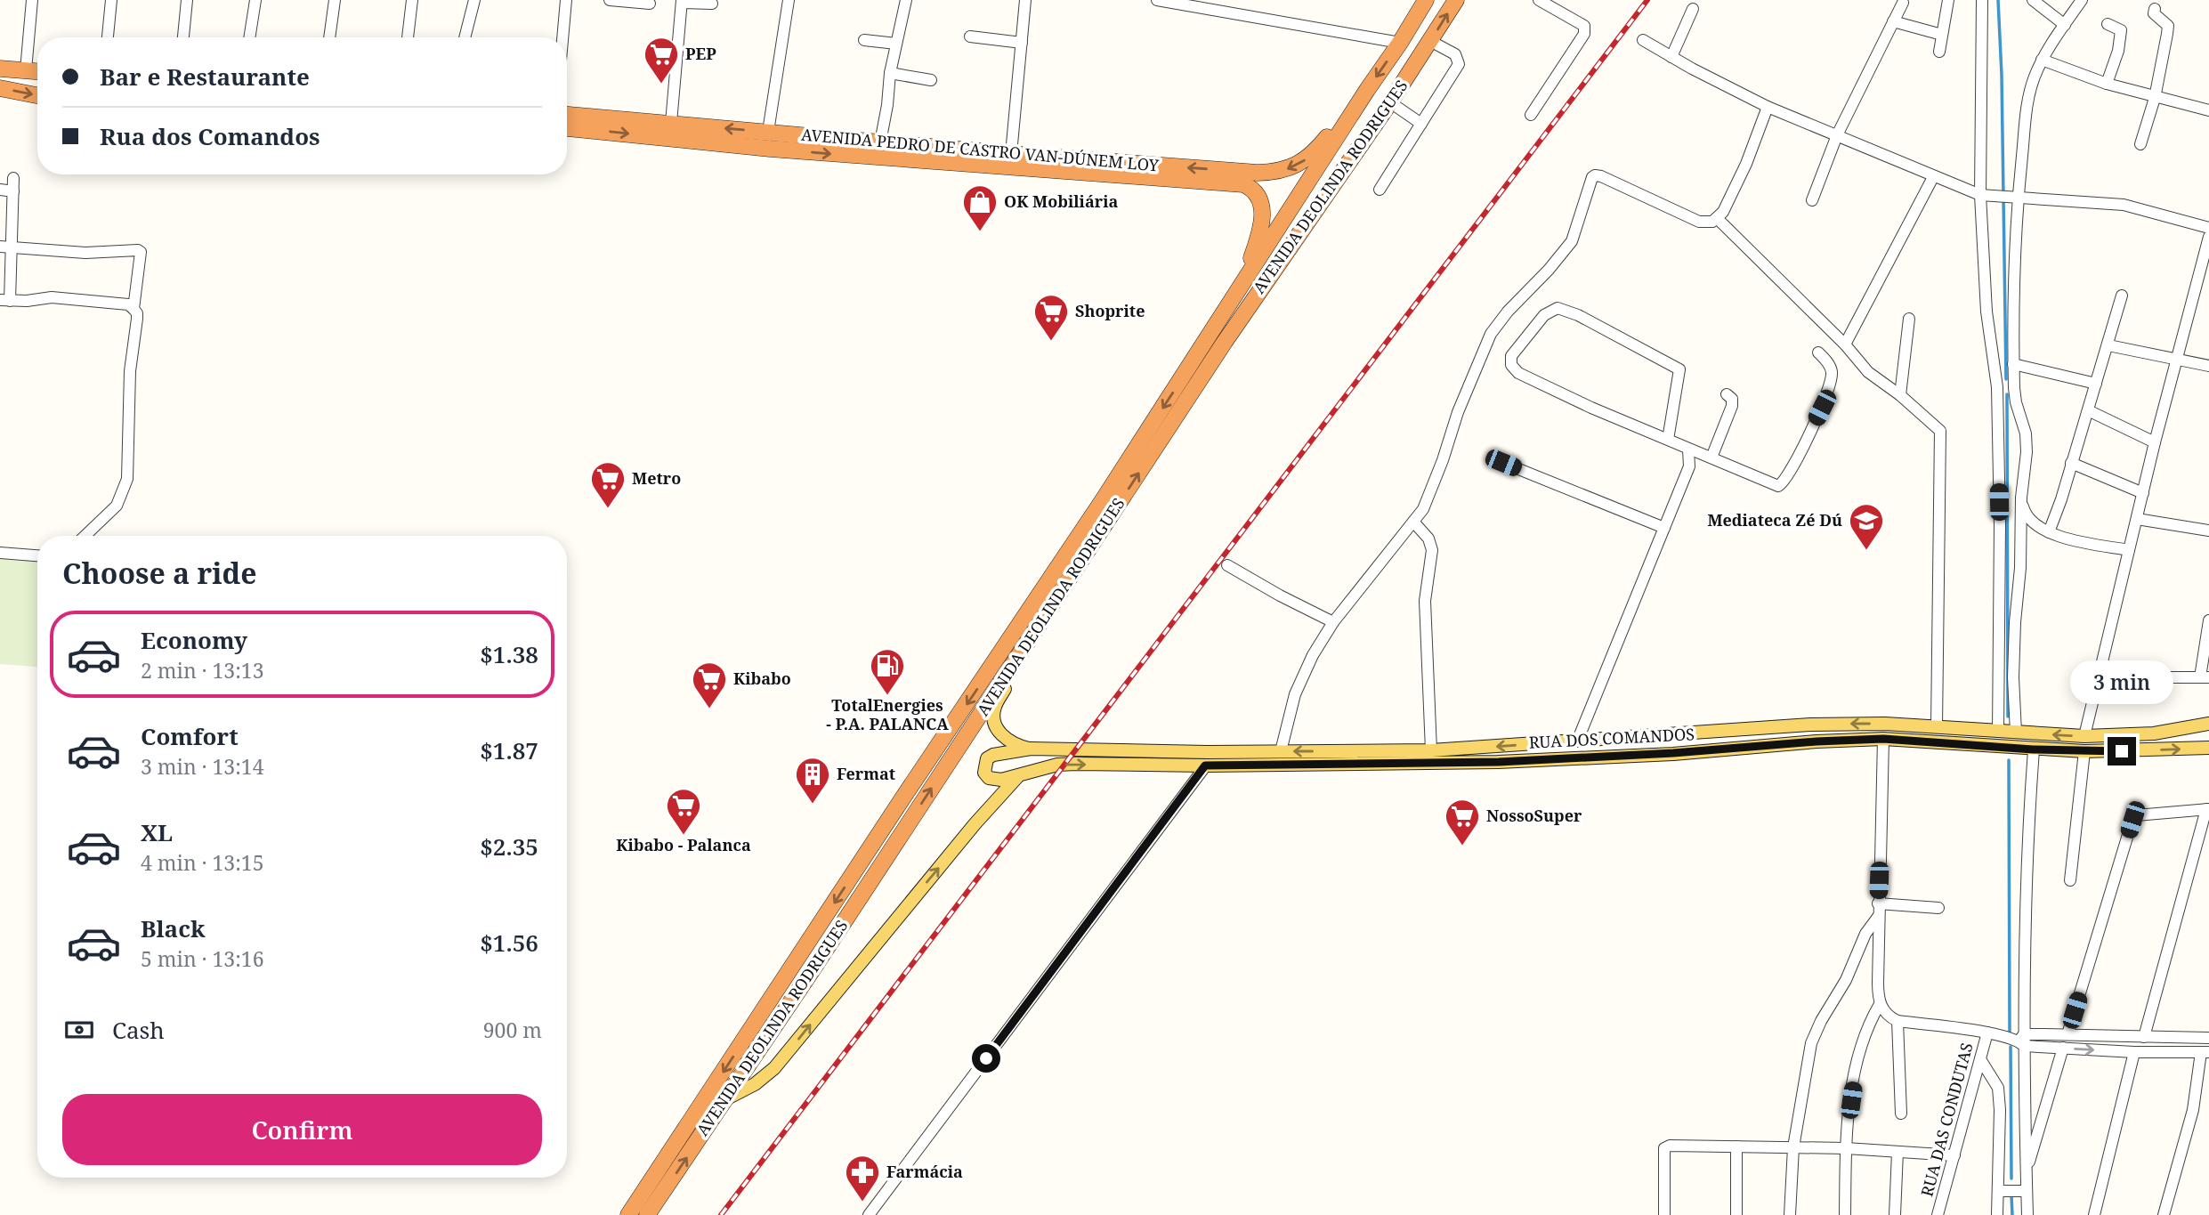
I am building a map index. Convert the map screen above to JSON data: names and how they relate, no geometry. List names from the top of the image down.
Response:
{
  "streets": {
    "highway": ["AVENIDA PEDRO DE CASTRO VAN-DÚNEM LOY", "AVENIDA DEOLINDA RODRIGUES"],
    "main road": ["RUA DOS COMANDOS"],
    "street": ["RUA DAS CONDUTAS"]
  },
  "crossings": [
    ["AVENIDA PEDRO DE CASTRO VAN-DÚNEM LOY", "AVENIDA DEOLINDA RODRIGUES"]
  ],
  "places": {
    "supermarket": [
      "PEP",
      "Shoprite",
      "Metro",
      "Kibabo",
      "Kibabo - Palanca",
      "NossoSuper"
    ],
    "shop": ["OK Mobiliária"],
    "school or university": ["Mediateca Zé Dú"],
    "fuel station": ["TotalEnergies - P.A. PALANCA"],
    "building": ["Fermat"],
    "pharmacy": ["Farmácia"]
  },
  "page": {
    "banner": ["Bar e Restaurante", "Rua dos Comandos"],
    "heading": "Choose a ride",
    "list": [
      {
        "name": "Economy",
        "note": "2 min · 13:13",
        "value": "$1.38"
      },
      {
        "name": "Comfort",
        "note": "3 min · 13:14",
        "value": "$1.87"
      },
      {
        "name": "XL",
        "note": "4 min · 13:15",
        "value": "$2.35"
      },
      {
        "name": "Black",
        "note": "5 min · 13:16",
        "value": "$1.56"
      }
    ],
    "bubble": "3 min",
    "pay": ["Cash", "900 m"],
    "buttons": "Confirm"
  }
}
